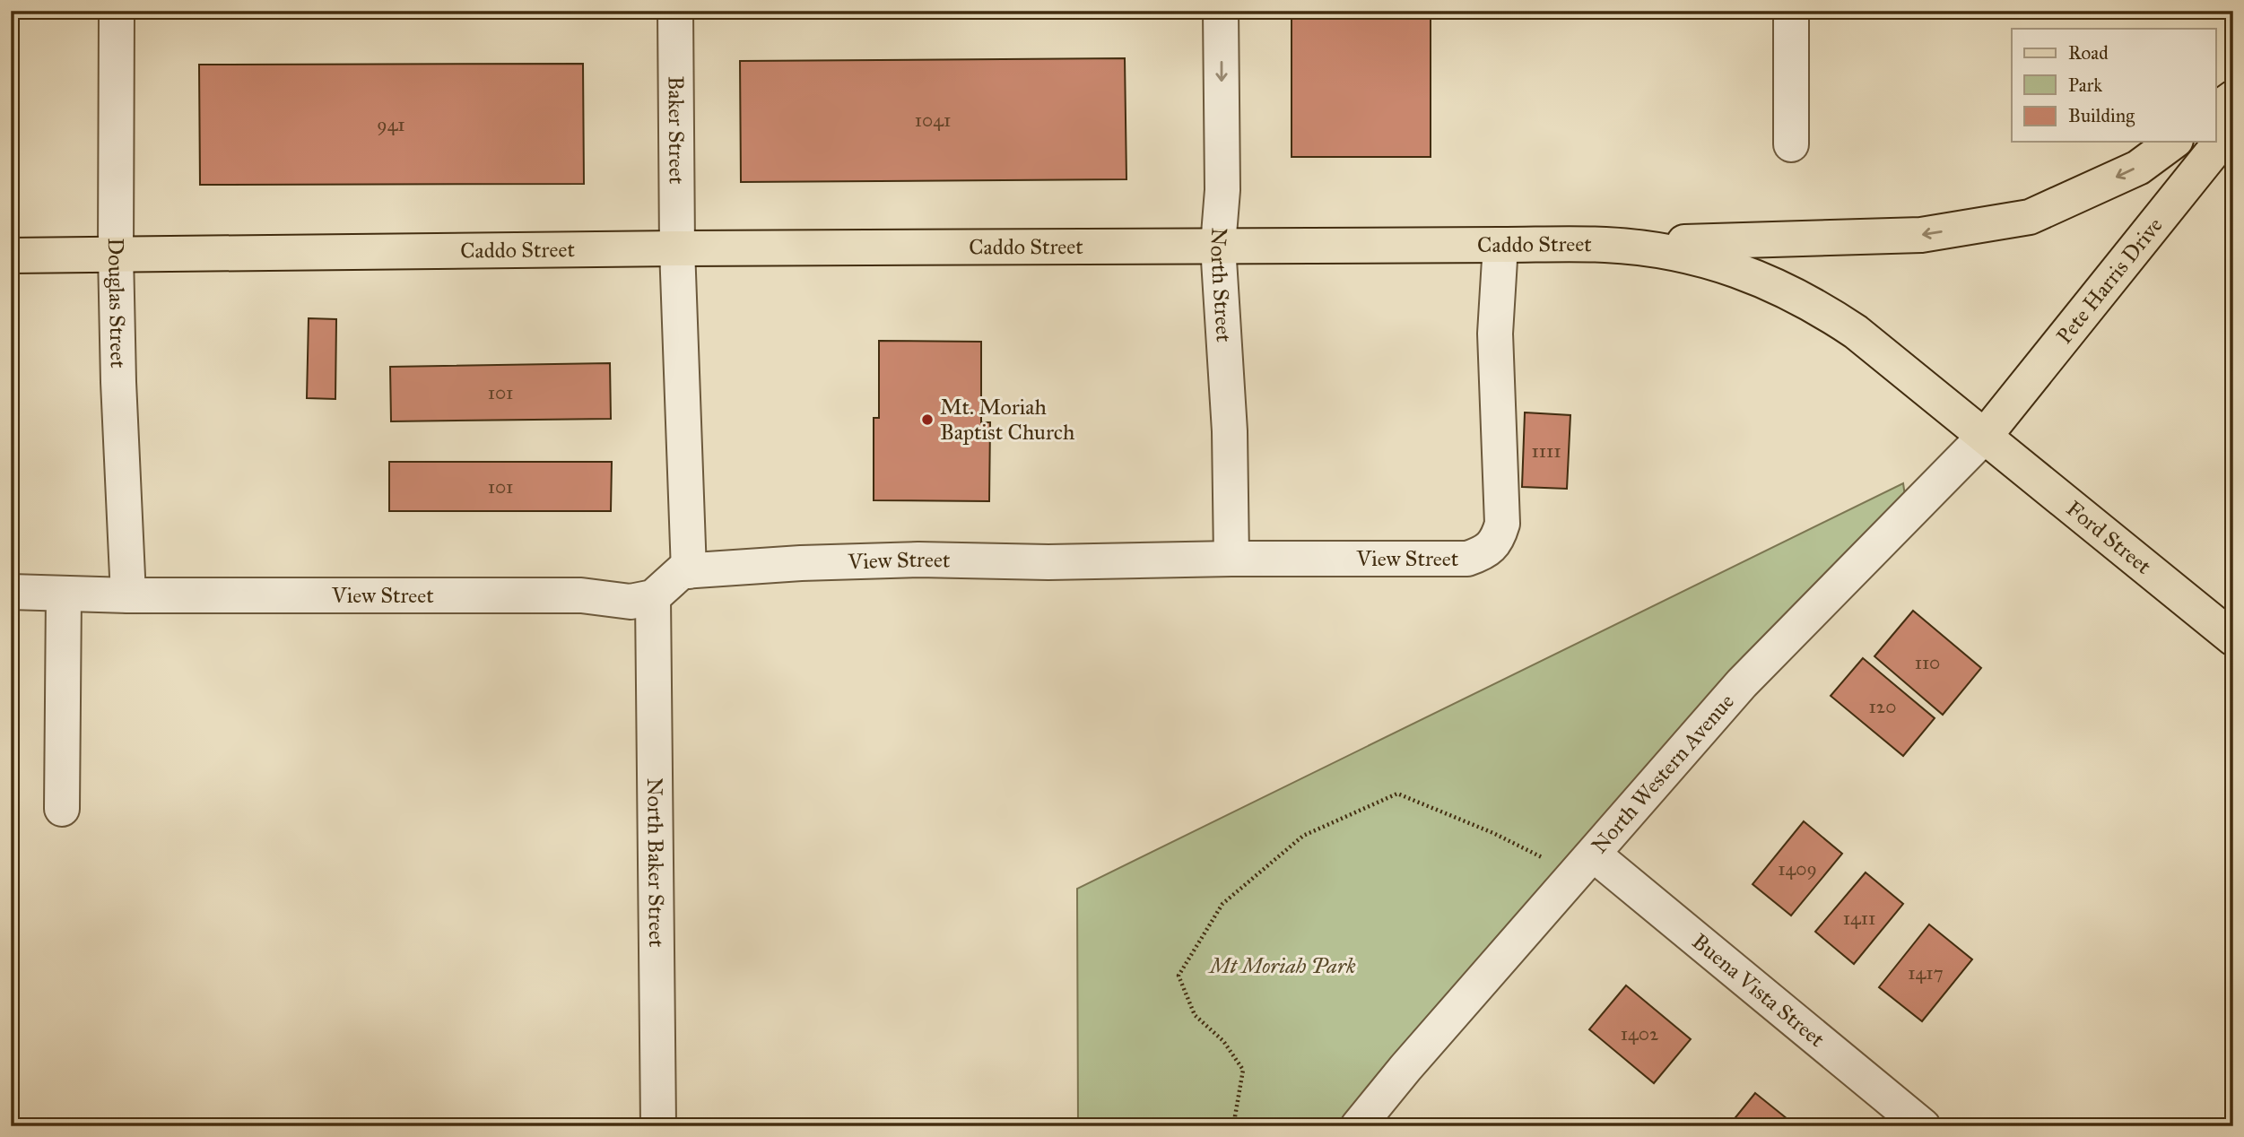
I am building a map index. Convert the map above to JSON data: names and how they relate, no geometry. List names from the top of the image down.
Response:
{
  "streets": {
    "main road": ["Caddo Street", "Pete Harris Drive", "Ford Street"],
    "street": [
      "Baker Street",
      "North Street",
      "Douglas Street",
      "View Street",
      "North Western Avenue",
      "North Baker Street",
      "Buena Vista Street"
    ]
  },
  "crossings": [
    ["Baker Street", "Caddo Street"],
    ["Baker Street", "View Street"],
    ["Caddo Street", "Pete Harris Drive"],
    ["Caddo Street", "North Street"],
    ["Caddo Street", "Douglas Street"],
    ["Caddo Street", "Ford Street"],
    ["Caddo Street", "View Street"],
    ["Caddo Street", "North Western Avenue"],
    ["Pete Harris Drive", "Ford Street"],
    ["Pete Harris Drive", "North Western Avenue"],
    ["North Street", "View Street"],
    ["Douglas Street", "View Street"],
    ["Ford Street", "North Western Avenue"],
    ["View Street", "North Baker Street"],
    ["North Western Avenue", "Buena Vista Street"]
  ],
  "one_way": ["North Street"],
  "parks": ["Mt Moriah Park"],
  "places": ["Mt. Moriah Baptist Church"],
  "house_numbers": [
    "1041",
    "941",
    "101",
    "1111",
    "101",
    "110",
    "120",
    "1409",
    "1411",
    "1417",
    "1402"
  ],
  "legend": ["Road", "Park", "Building"]
}
